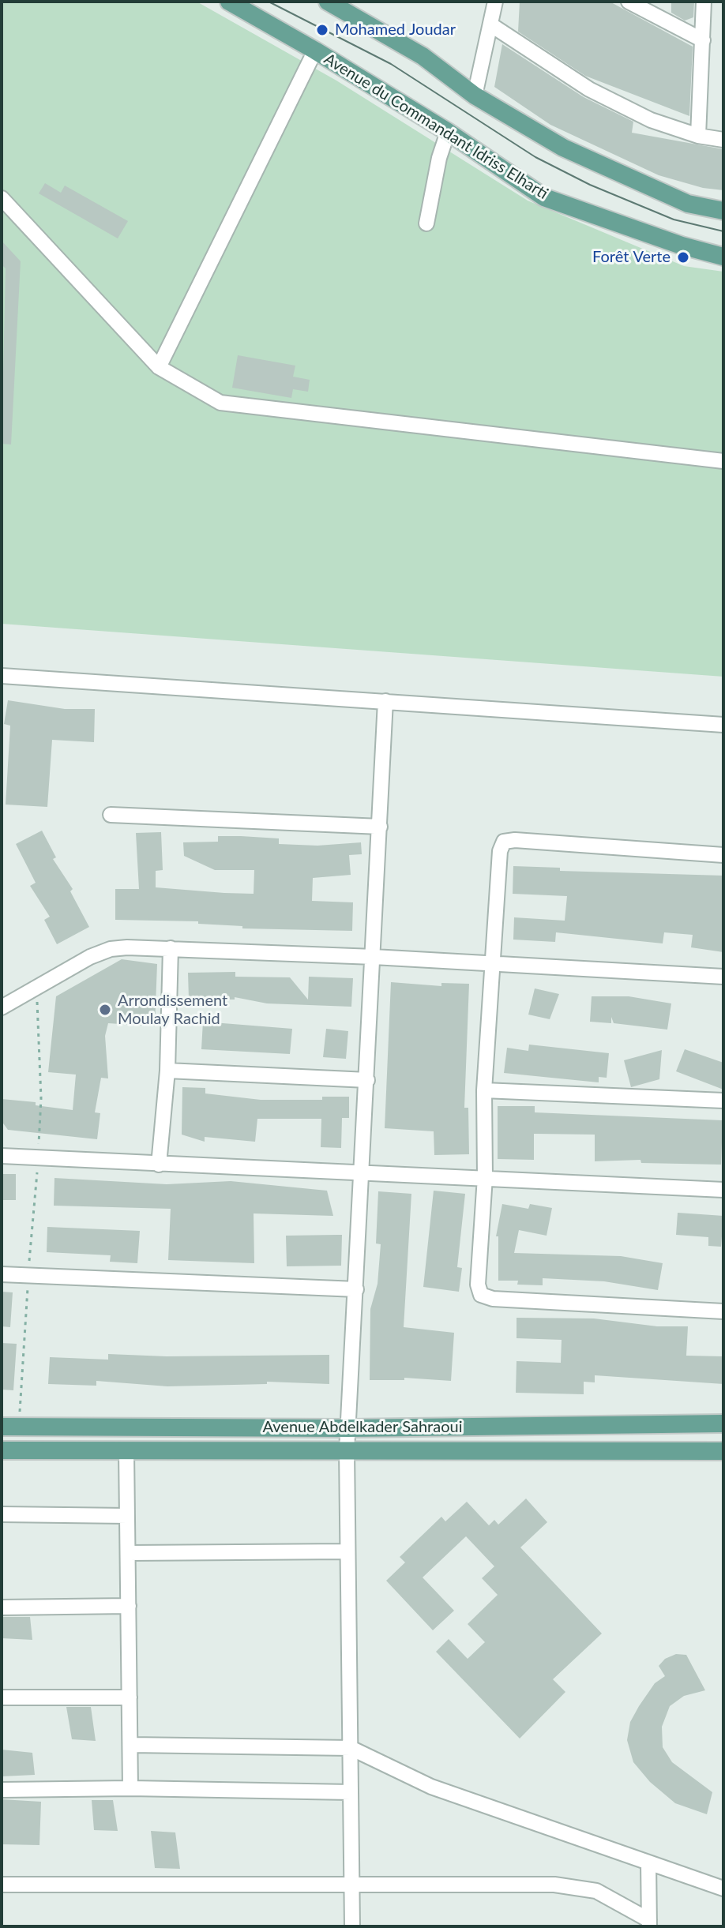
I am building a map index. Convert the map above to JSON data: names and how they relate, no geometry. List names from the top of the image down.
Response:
{
  "streets": {
    "main road": ["Avenue du Commandant Idriss Elharti", "Avenue Abdelkader Sahraoui"]
  },
  "places": ["Mohamed Joudar", "Forêt Verte", "Arrondissement Moulay Rachid"]
}
